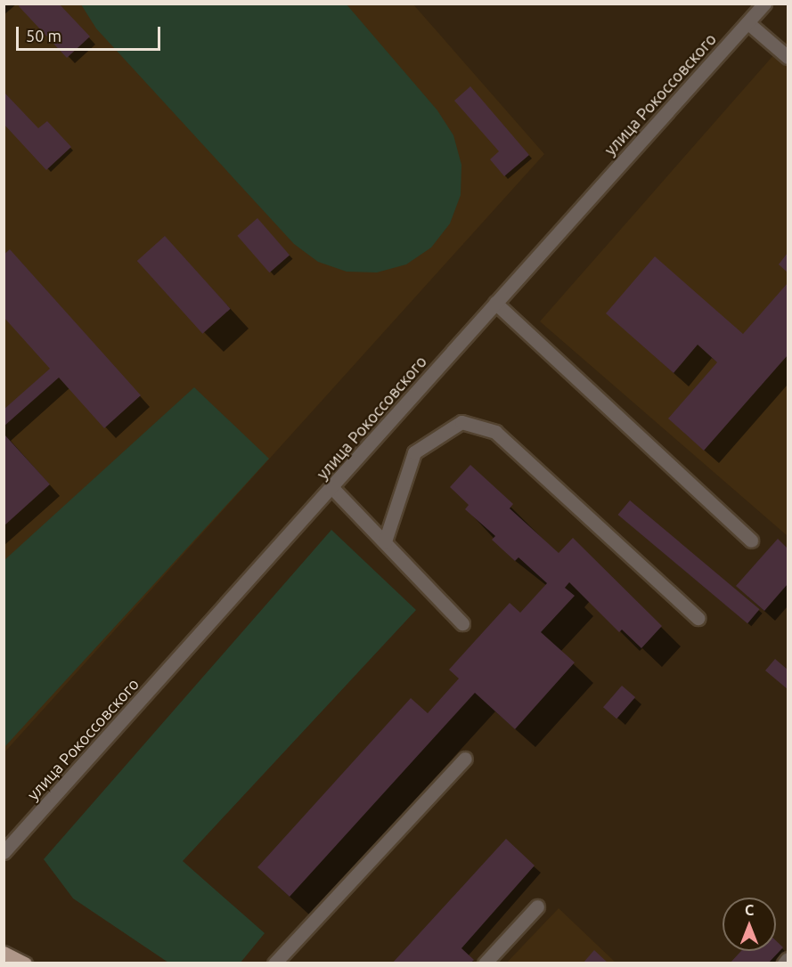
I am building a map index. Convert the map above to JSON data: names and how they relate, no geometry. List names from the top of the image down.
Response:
{
  "streets": {
    "street": ["улица Рокоссовского"]
  },
  "scale_bar": "50 m",
  "north": "top"
}
